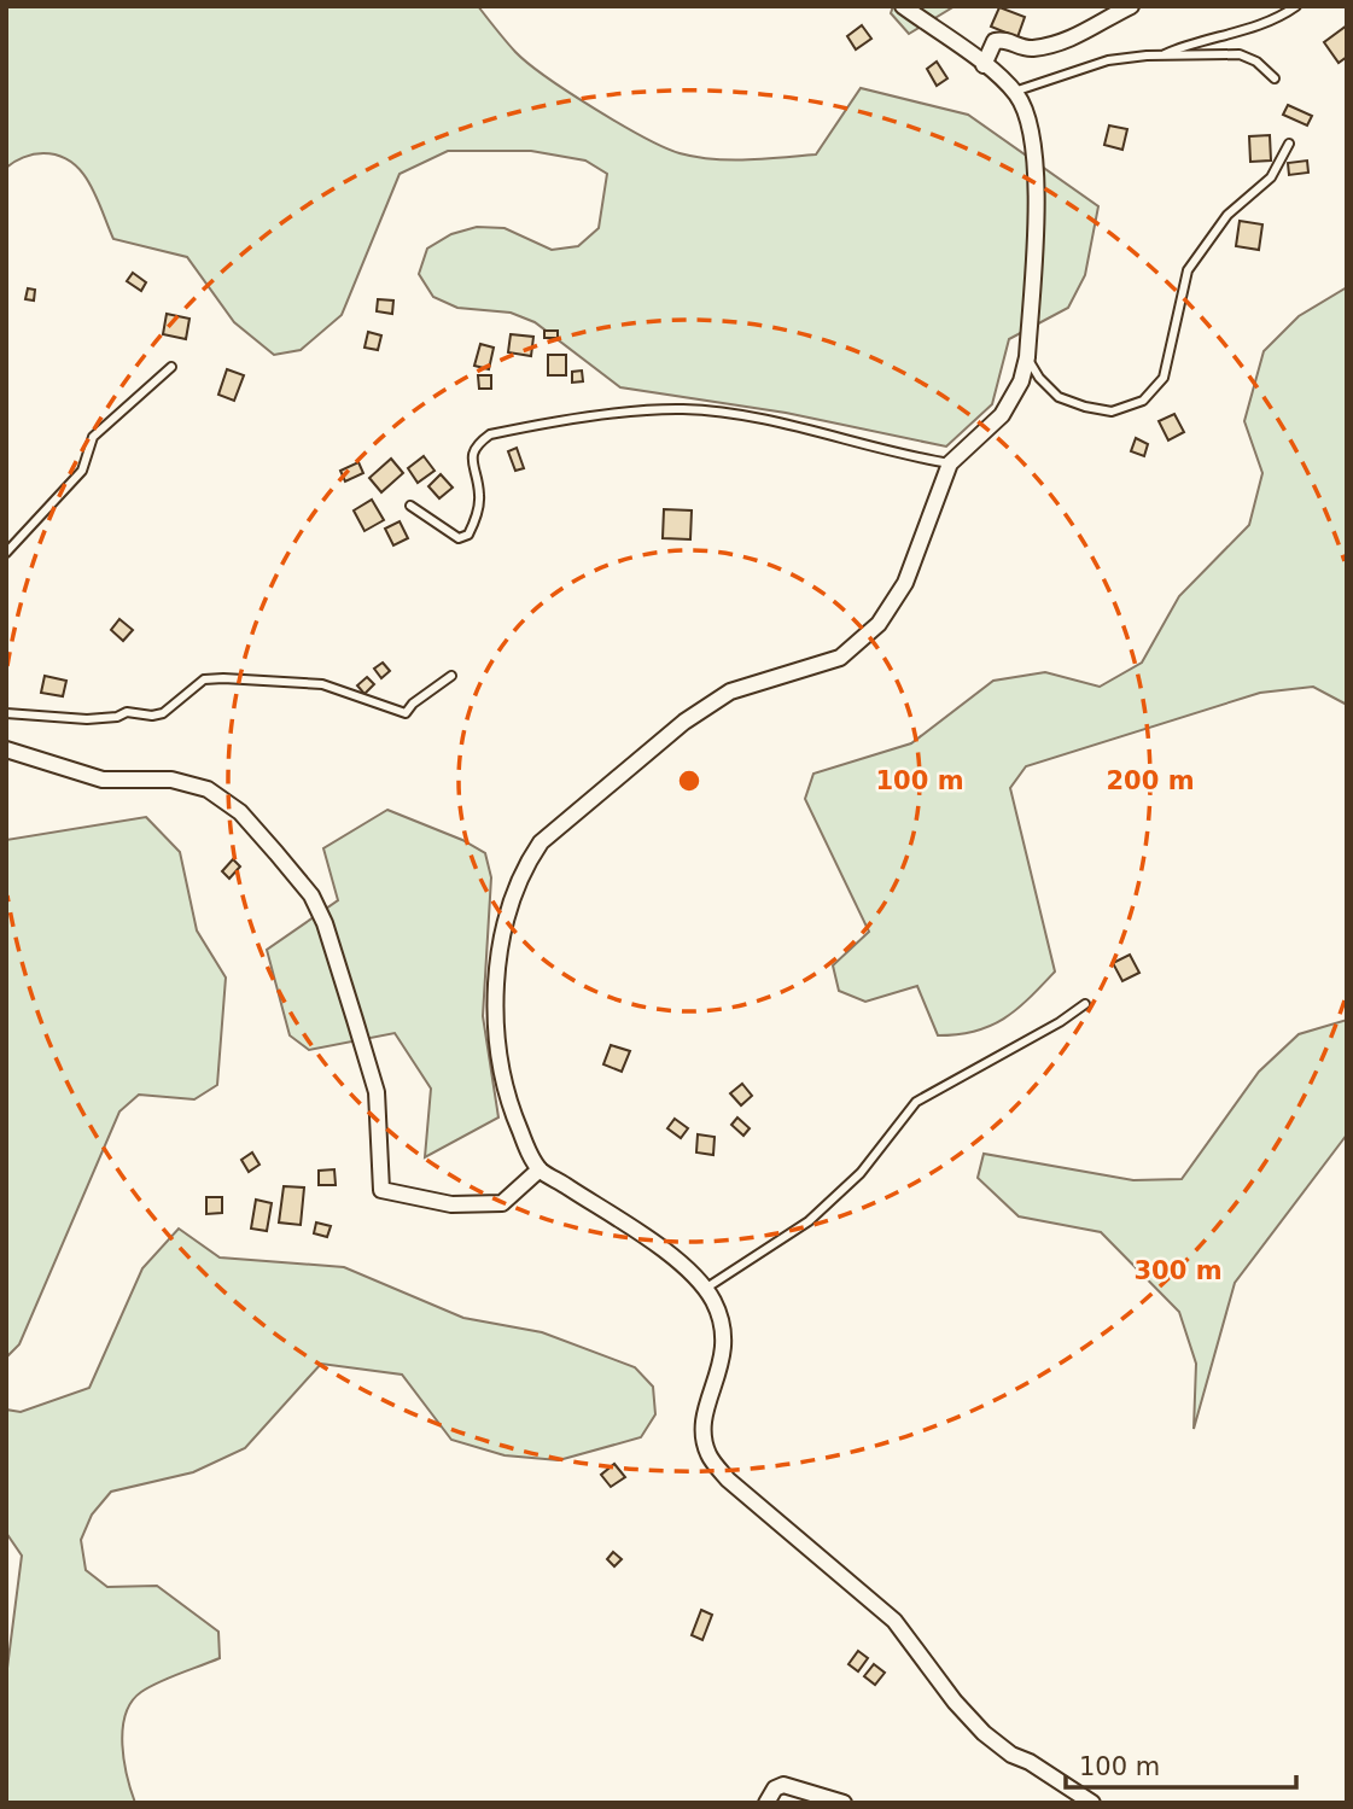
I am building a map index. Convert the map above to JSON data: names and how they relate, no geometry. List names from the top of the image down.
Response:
{
  "scale_bar": "100 m",
  "rings": ["100 m", "200 m", "300 m"]
}
